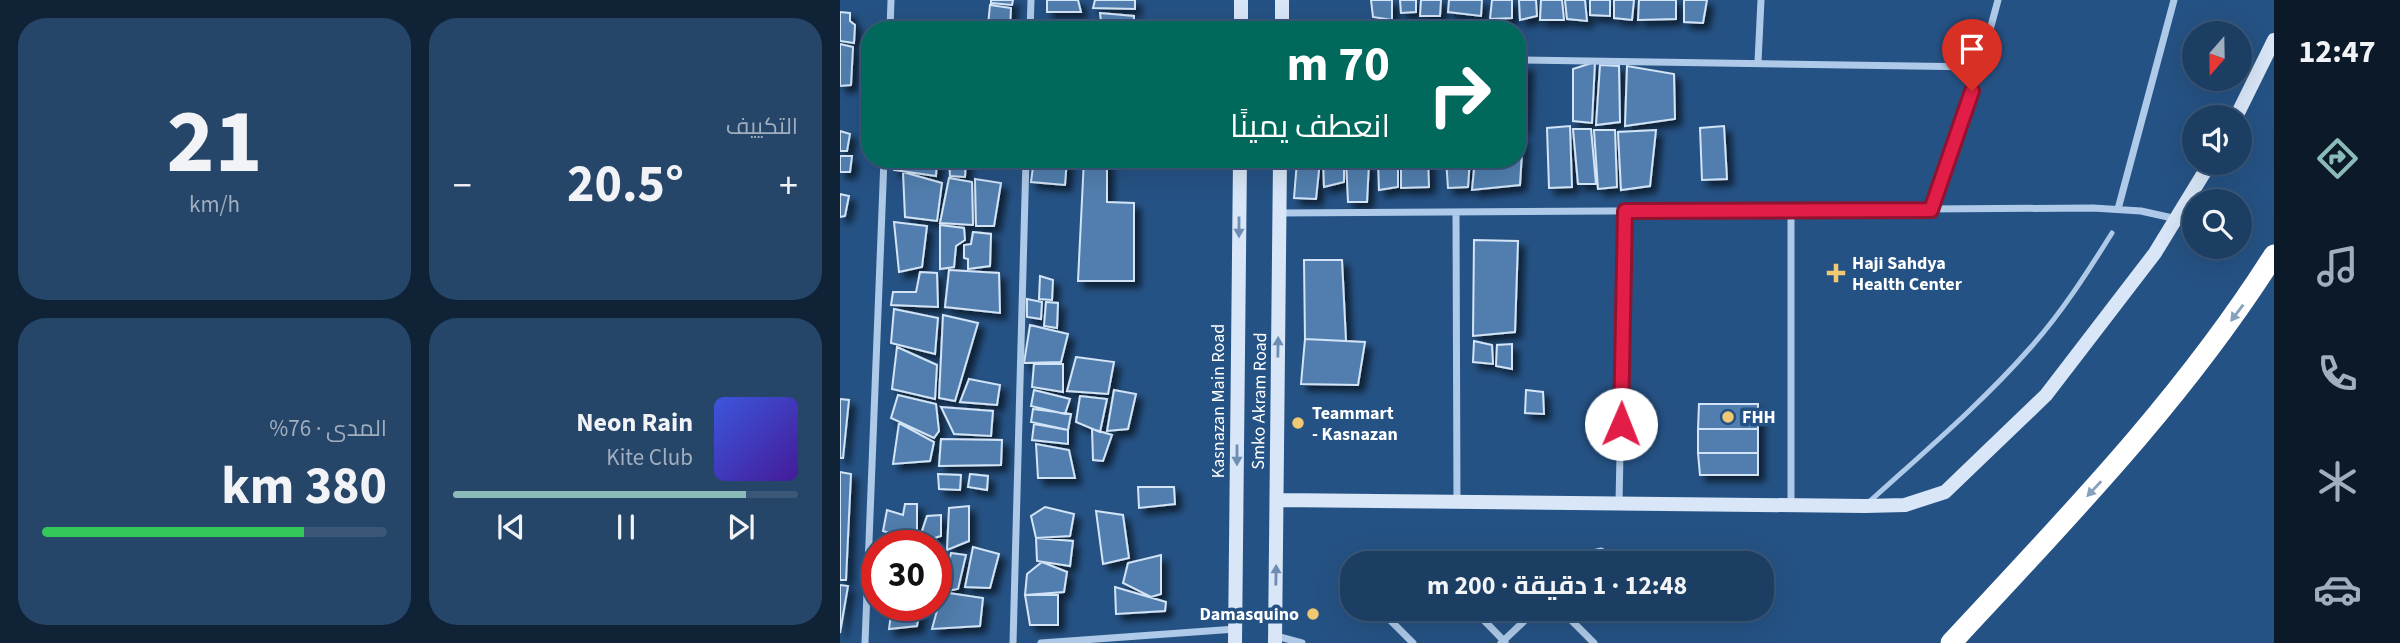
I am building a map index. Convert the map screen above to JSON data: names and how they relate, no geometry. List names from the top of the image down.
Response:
{
  "streets": {
    "street": ["Kasnazan Main Road", "Smko Akram Road"]
  },
  "one_way": ["Kasnazan Main Road", "Smko Akram Road"],
  "places": {
    "health": ["Haji Sahdya Health Center"],
    "other": ["FHH", "Teammart - Kasnazan", "Damasquino"]
  },
  "north": "bottom",
  "page": {
    "tabs": "12:47",
    "tile": [
      "التكييف",
      ["21", "km/h"],
      ["المدى · 76%", "380 km"]
    ],
    "turn": ["70 m", "انعطف يمينًا"],
    "heat": ["−", "20.5°", "+"],
    "song": ["Neon Rain", "Kite Club"],
    "limit": "30",
    "trip": "12:48 · 1 دقيقة · 200 m"
  }
}
